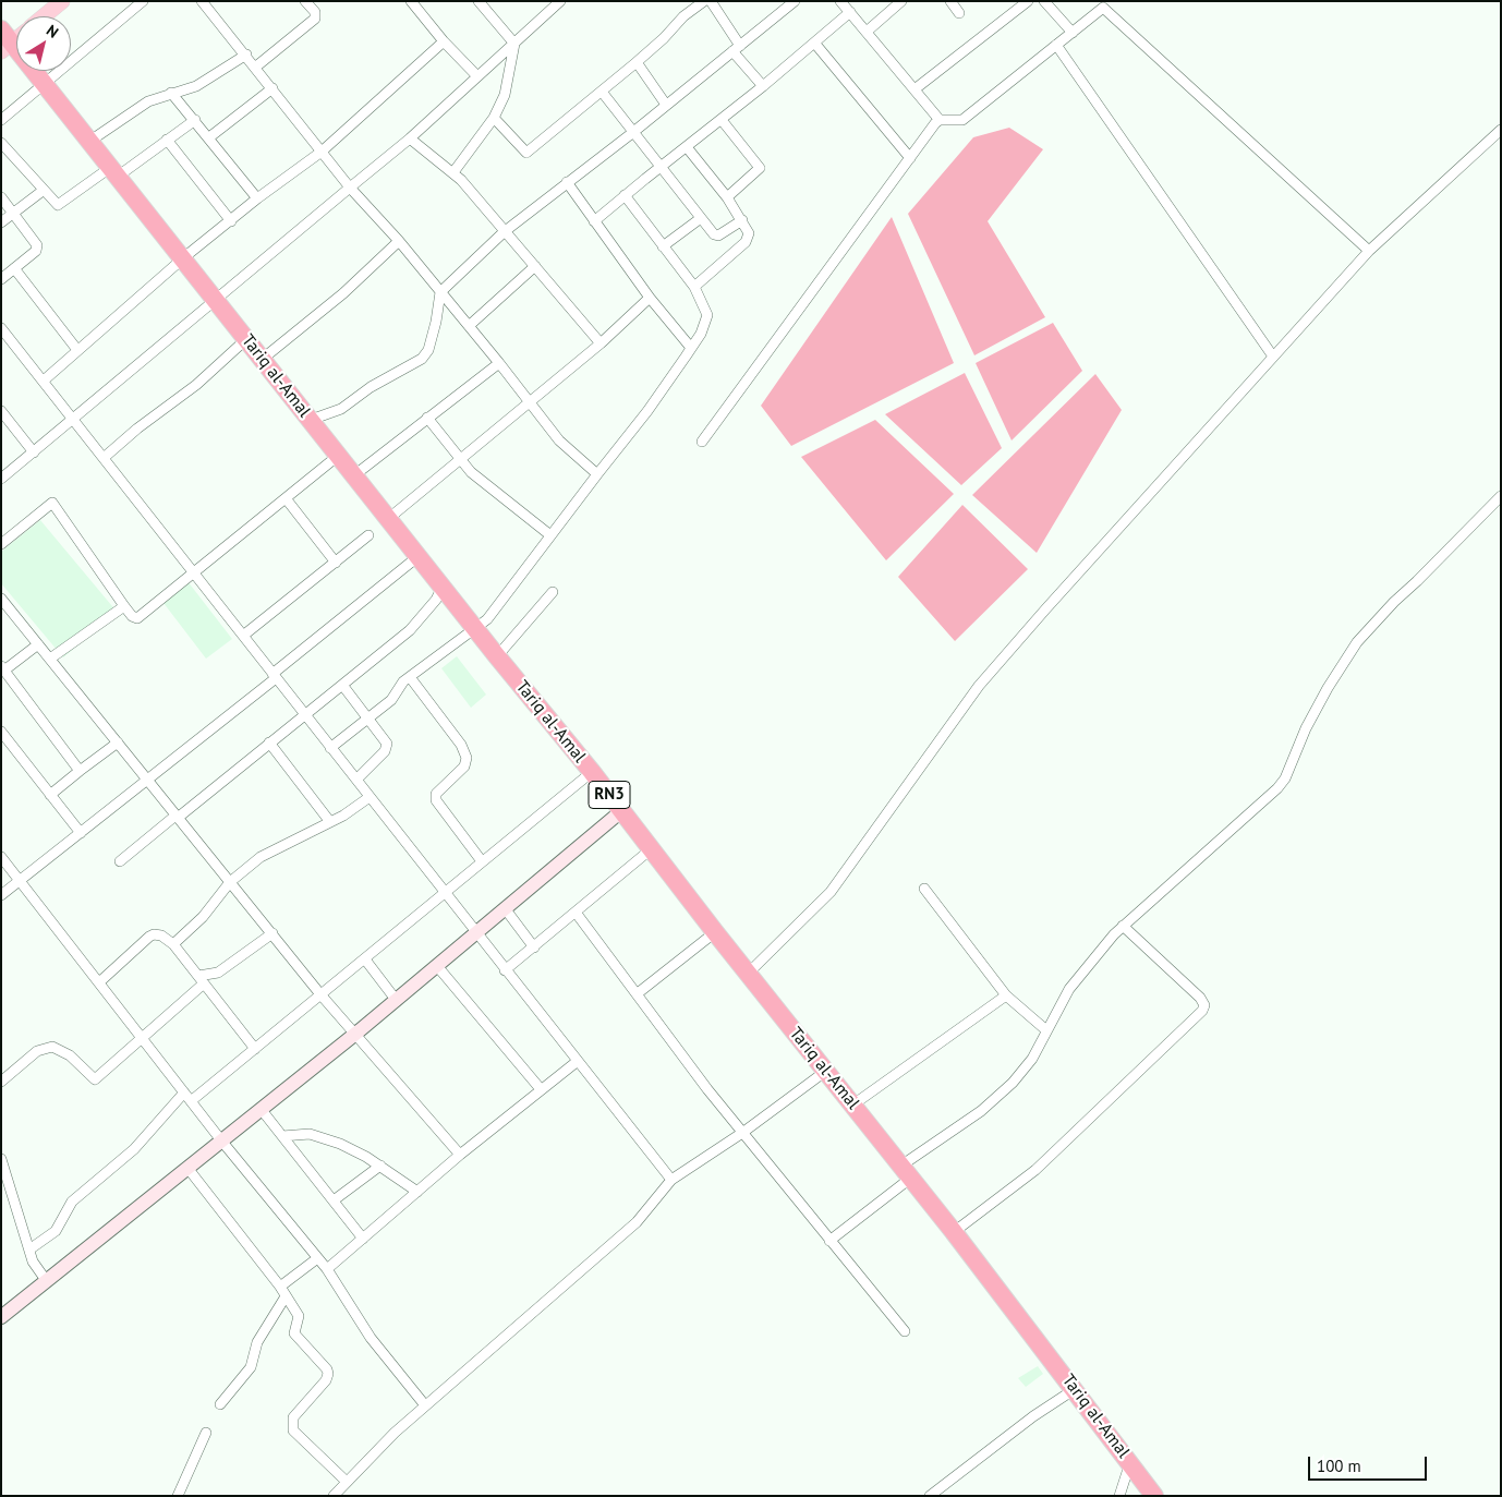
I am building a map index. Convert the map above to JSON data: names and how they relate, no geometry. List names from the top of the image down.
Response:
{
  "streets": {
    "highway": ["Tariq al-Amal", "RN3"]
  },
  "scale_bar": "100 m",
  "north": "top right"
}
